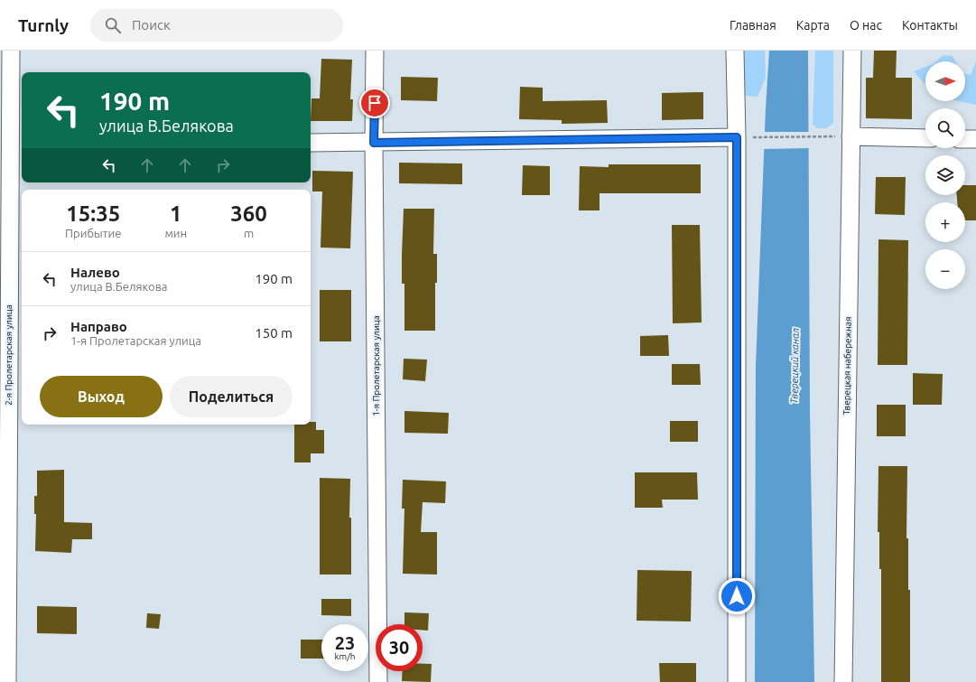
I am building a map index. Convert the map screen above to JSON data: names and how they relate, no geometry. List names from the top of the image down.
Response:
{
  "streets": {
    "street": ["2-я Пролетарская улица", "1-я Пролетарская улица", "Тверецкая набережная"]
  },
  "water": ["Тверецкий канал"],
  "north": "right",
  "page": {
    "header": "Turnly",
    "search": "Поиск",
    "nav": [
      "Главная",
      "Карта",
      "О нас",
      "Контакты"
    ],
    "map_buttons": ["+", "−"],
    "turn": ["190 m", "улица В.Белякова"],
    "eta": [
      "15:35",
      "Прибытие",
      "1",
      "мин",
      "360",
      "m"
    ],
    "list": [
      {
        "name": "Налево",
        "note": "улица В.Белякова",
        "value": "190 m"
      },
      {
        "name": "Направо",
        "note": "1-я Пролетарская улица",
        "value": "150 m"
      }
    ],
    "buttons": ["Выход", "Поделиться"],
    "speed": "23 km/h",
    "limit": "30"
  }
}
